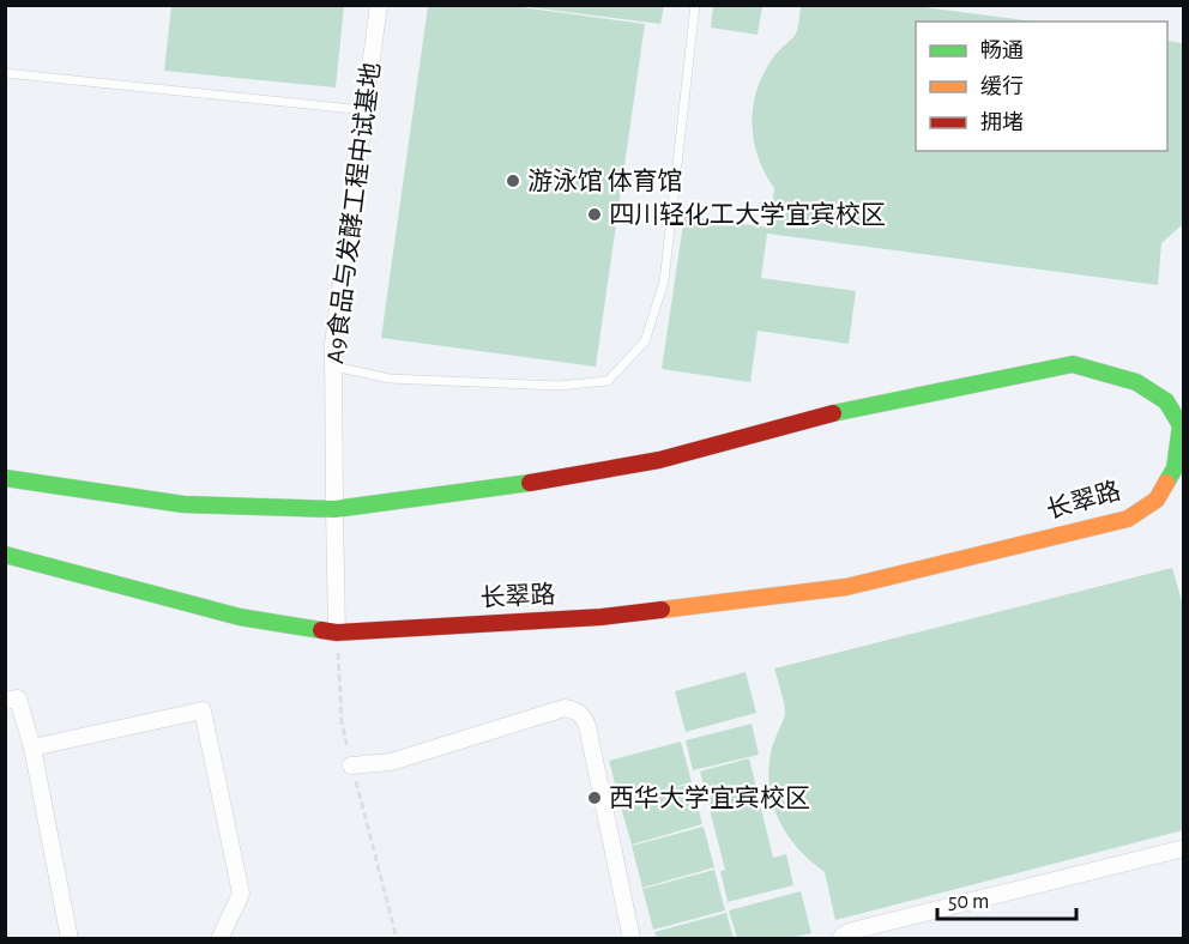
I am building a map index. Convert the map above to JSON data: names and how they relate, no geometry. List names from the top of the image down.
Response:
{
  "streets": {
    "main road": ["长翠路"],
    "street": ["A9食品与发酵工程中试基地"]
  },
  "crossings": [
    ["A9食品与发酵工程中试基地", "长翠路"]
  ],
  "places": ["游泳馆 体育馆", "四川轻化工大学宜宾校区", "西华大学宜宾校区"],
  "legend": ["畅通", "缓行", "拥堵"],
  "scale_bar": "50 m"
}
